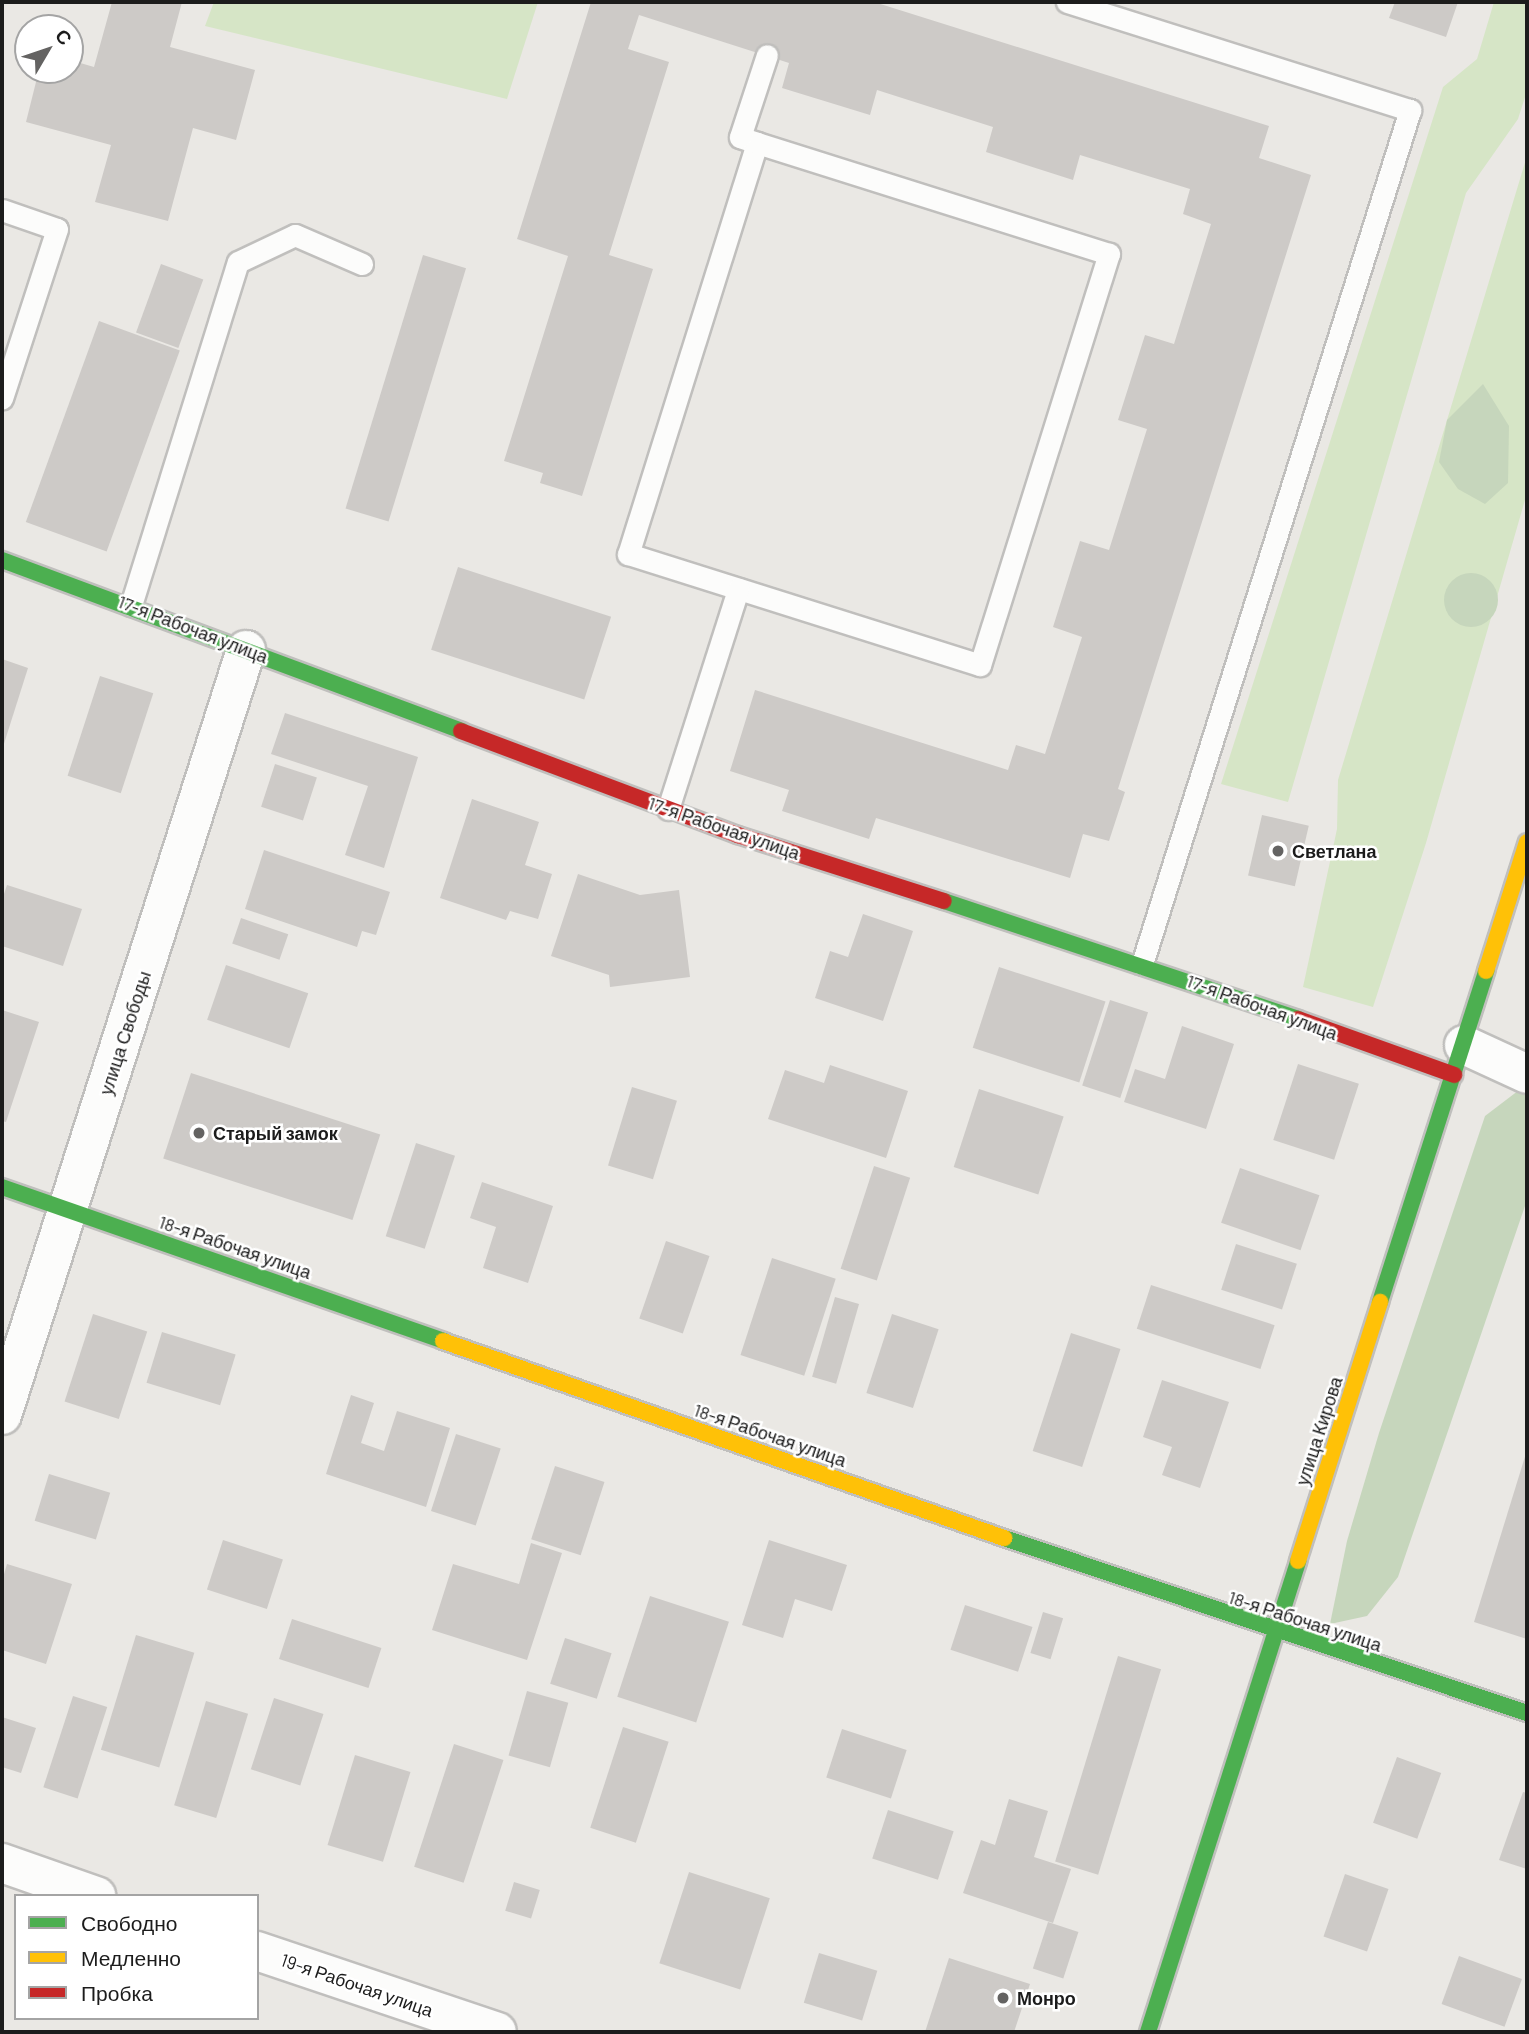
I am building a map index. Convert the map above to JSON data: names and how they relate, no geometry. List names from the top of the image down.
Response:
{
  "streets": {
    "street": [
      "17-я Рабочая улица",
      "улица Свободы",
      "18-я Рабочая улица",
      "улица Кирова",
      "19-я Рабочая улица"
    ]
  },
  "crossings": [
    ["17-я Рабочая улица", "улица Свободы"],
    ["17-я Рабочая улица", "улица Кирова"],
    ["улица Свободы", "18-я Рабочая улица"],
    ["18-я Рабочая улица", "улица Кирова"]
  ],
  "places": ["Светлана", "Старый замок", "Монро"],
  "legend": ["Свободно", "Медленно", "Пробка"],
  "north": "top right"
}
